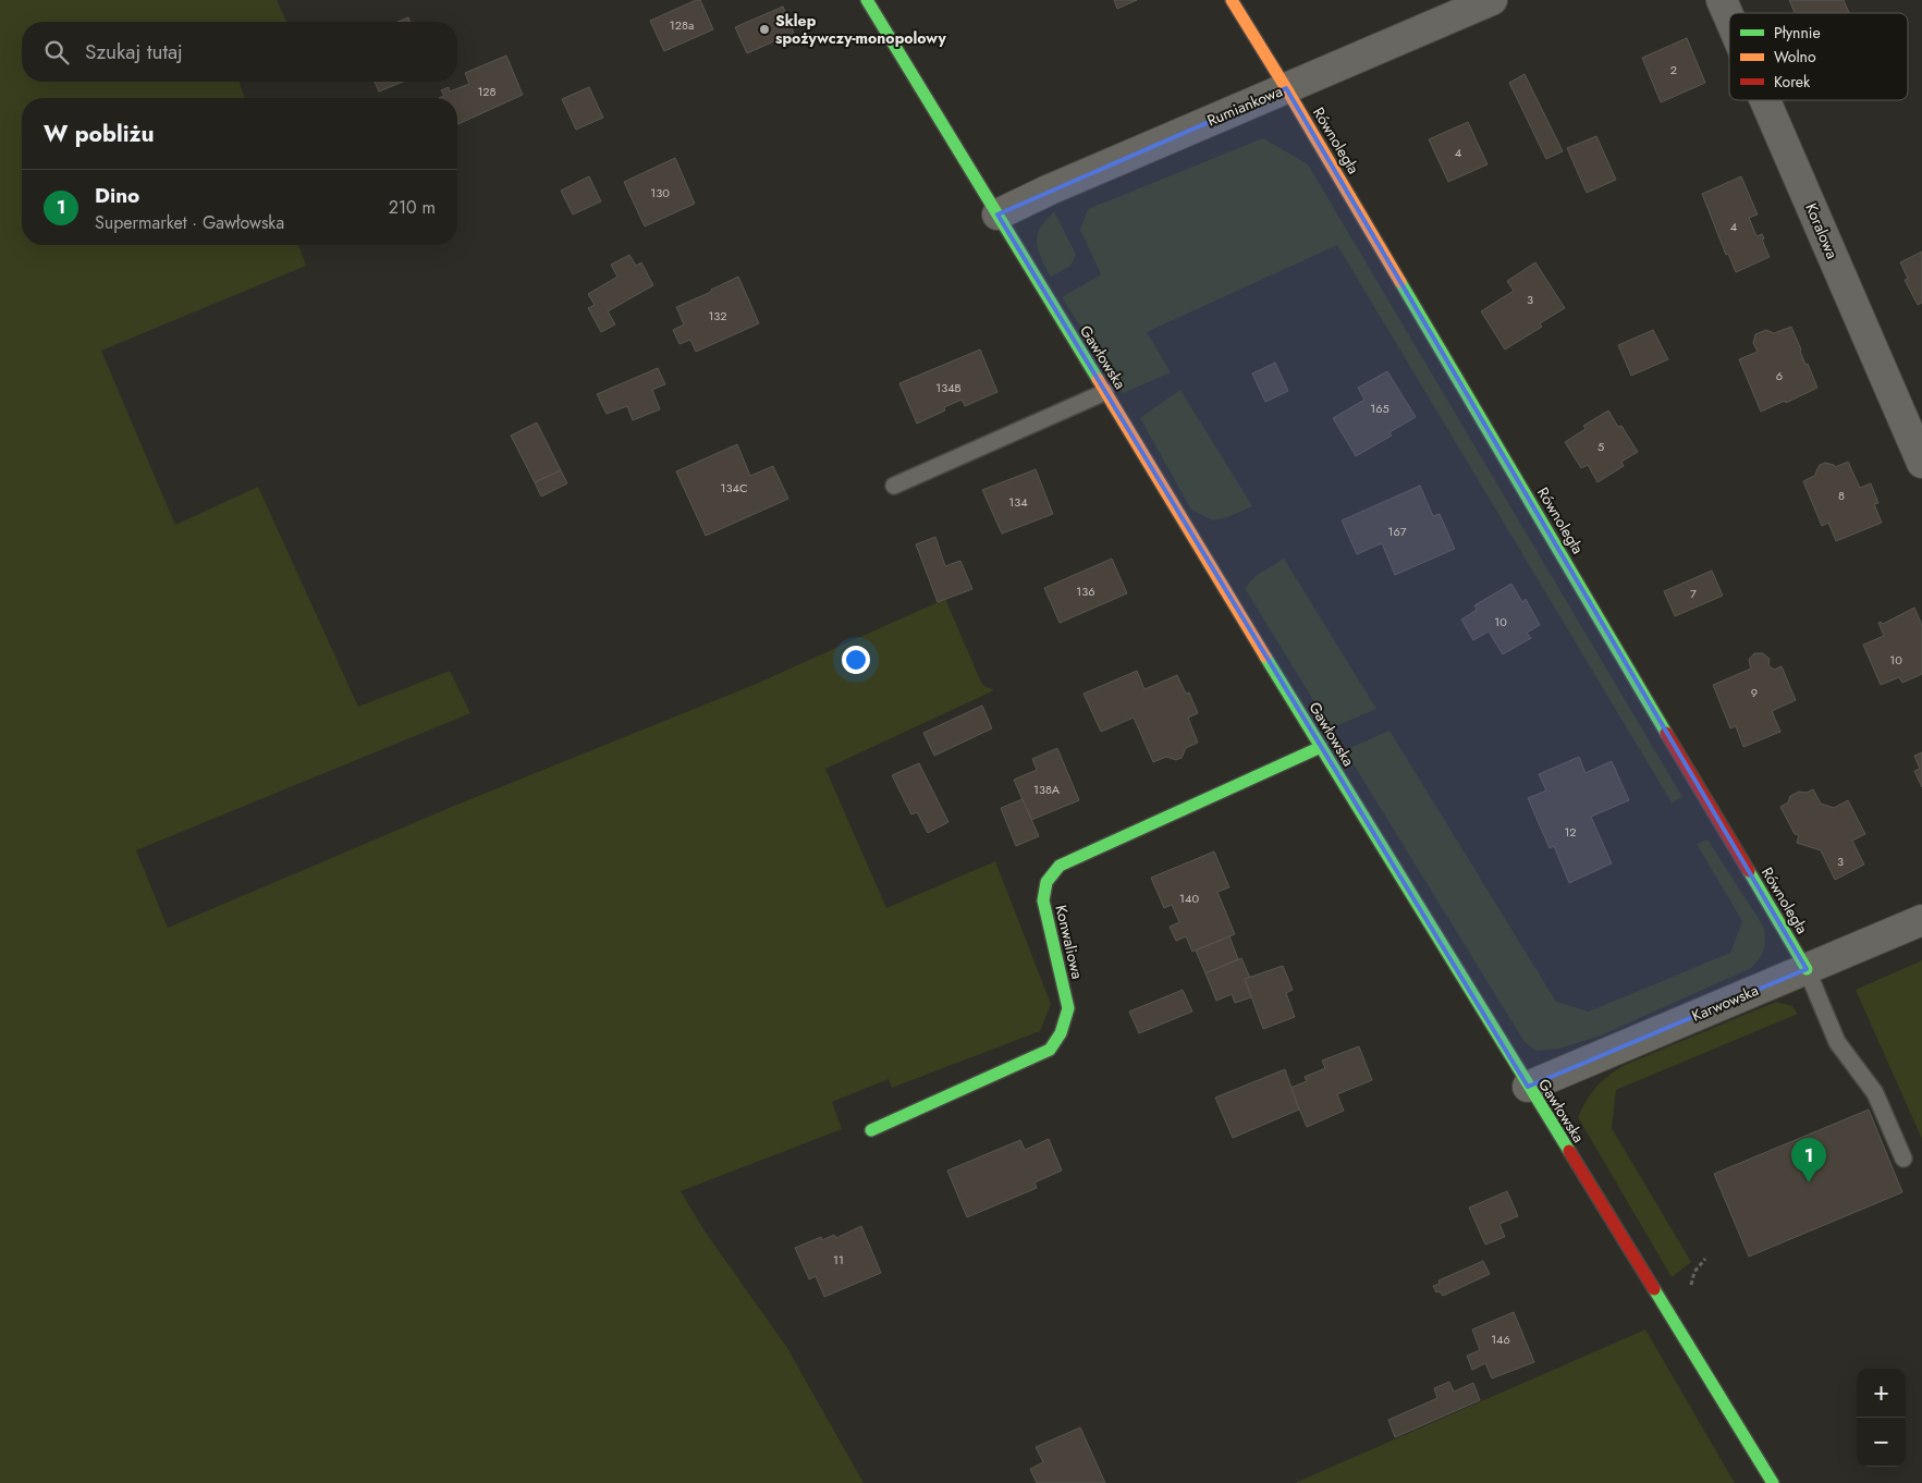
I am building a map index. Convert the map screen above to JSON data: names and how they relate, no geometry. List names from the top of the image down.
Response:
{
  "streets": {
    "street": [
      "Rumiankowa",
      "Równoległa",
      "Koralowa",
      "Gawłowska",
      "Konwaliowa",
      "Karwowska"
    ]
  },
  "crossings": [
    ["Rumiankowa", "Równoległa"],
    ["Rumiankowa", "Gawłowska"],
    ["Równoległa", "Karwowska"],
    ["Gawłowska", "Konwaliowa"],
    ["Gawłowska", "Karwowska"]
  ],
  "places": ["Sklep spożywczy-monopolowy"],
  "house_numbers": [
    "128a",
    "2",
    "128",
    "4",
    "130",
    "4",
    "3",
    "132",
    "6",
    "134B",
    "165",
    "5",
    "134C",
    "8",
    "134",
    "167",
    "136",
    "7",
    "10",
    "10",
    "9",
    "138A",
    "12",
    "3",
    "140",
    "11",
    "146"
  ],
  "legend": ["Płynnie", "Wolno", "Korek"],
  "page": {
    "search": "Szukaj tutaj",
    "heading": "W pobliżu",
    "list": [
      {
        "mark": "1",
        "name": "Dino",
        "note": "Supermarket · Gawłowska",
        "value": "210 m"
      }
    ],
    "pins": "1",
    "map_buttons": ["+", "−"]
  }
}
